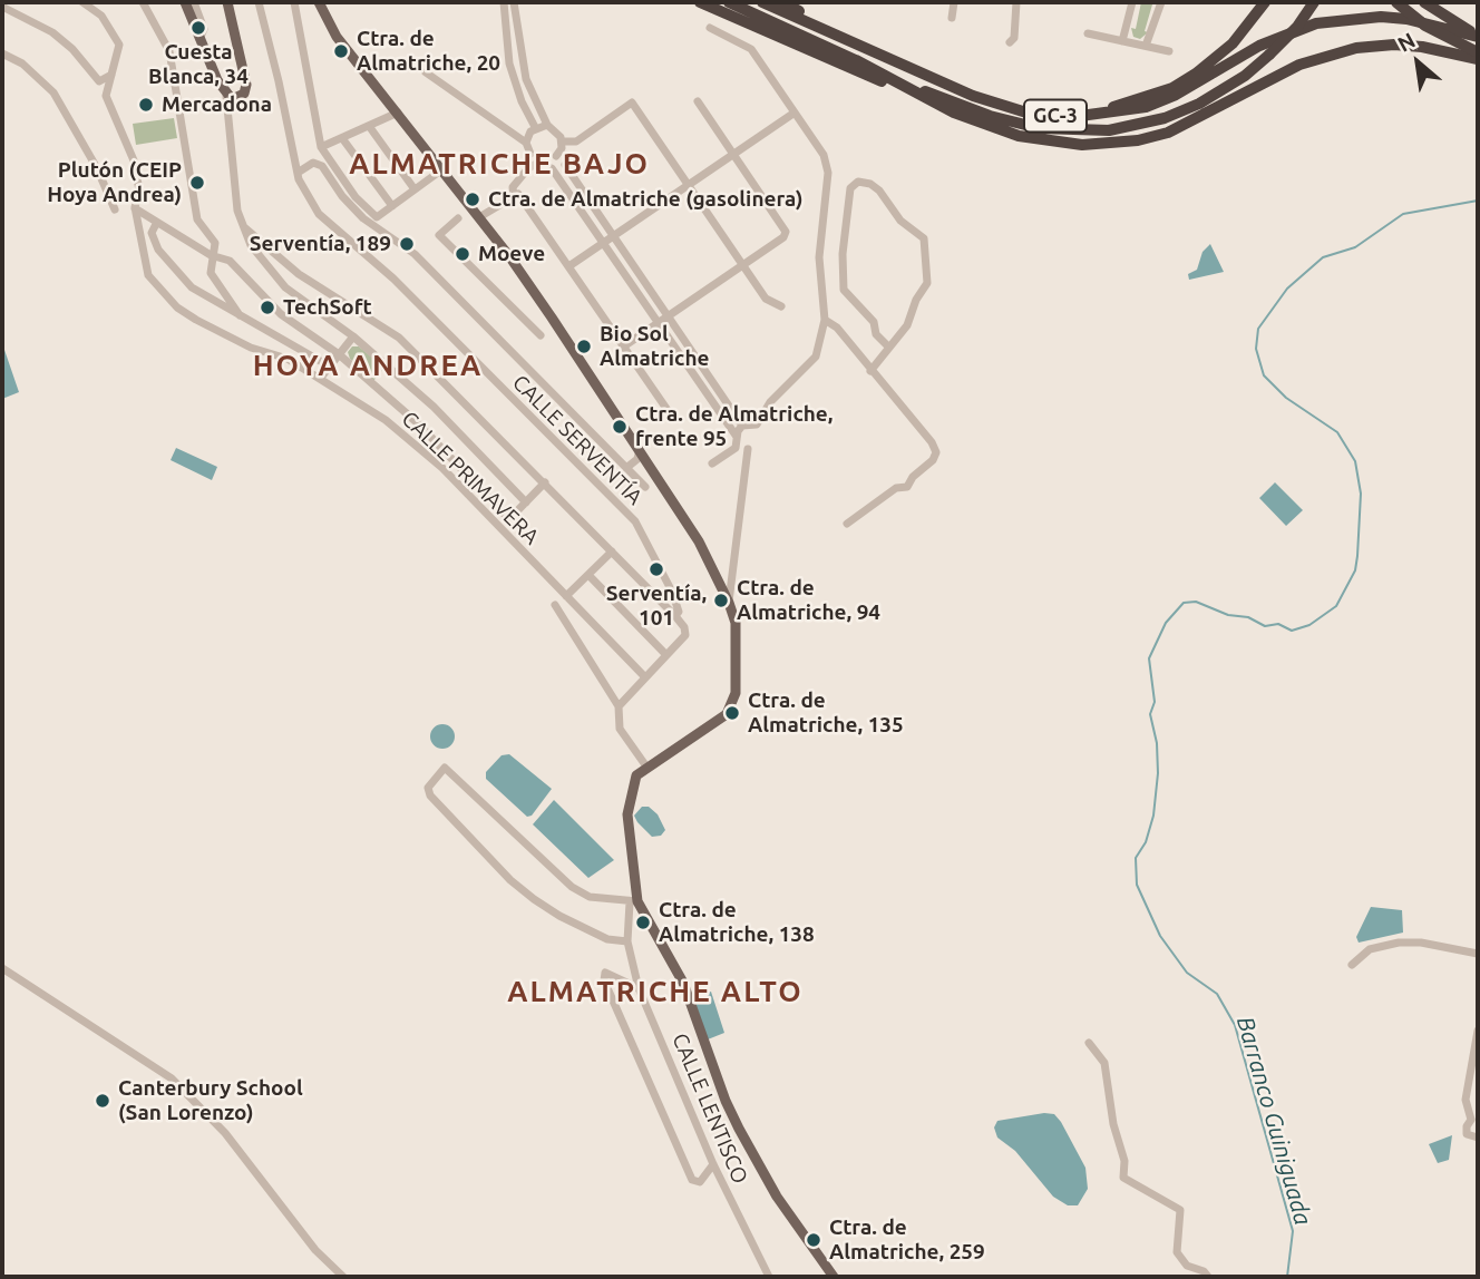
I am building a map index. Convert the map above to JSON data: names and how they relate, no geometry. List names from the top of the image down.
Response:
{
  "streets": {
    "highway": ["GC-3"],
    "street": ["CALLE SERVENTÍA", "CALLE PRIMAVERA", "CALLE LENTISCO"]
  },
  "districts": ["ALMATRICHE BAJO", "HOYA ANDREA", "ALMATRICHE ALTO"],
  "water": ["Barranco Guiniguada"],
  "places": [
    "Cuesta Blanca, 34",
    "Ctra. de Almatriche, 20",
    "Mercadona",
    "Plutón (CEIP Hoya Andrea)",
    "Ctra. de Almatriche (gasolinera)",
    "Serventía, 189",
    "Moeve",
    "TechSoft",
    "Bio Sol Almatriche",
    "Ctra. de Almatriche, frente 95",
    "Serventía, 101",
    "Ctra. de Almatriche, 94",
    "Ctra. de Almatriche, 135",
    "Ctra. de Almatriche, 138",
    "Canterbury School (San Lorenzo)",
    "Ctra. de Almatriche, 259"
  ],
  "north": "top left"
}
